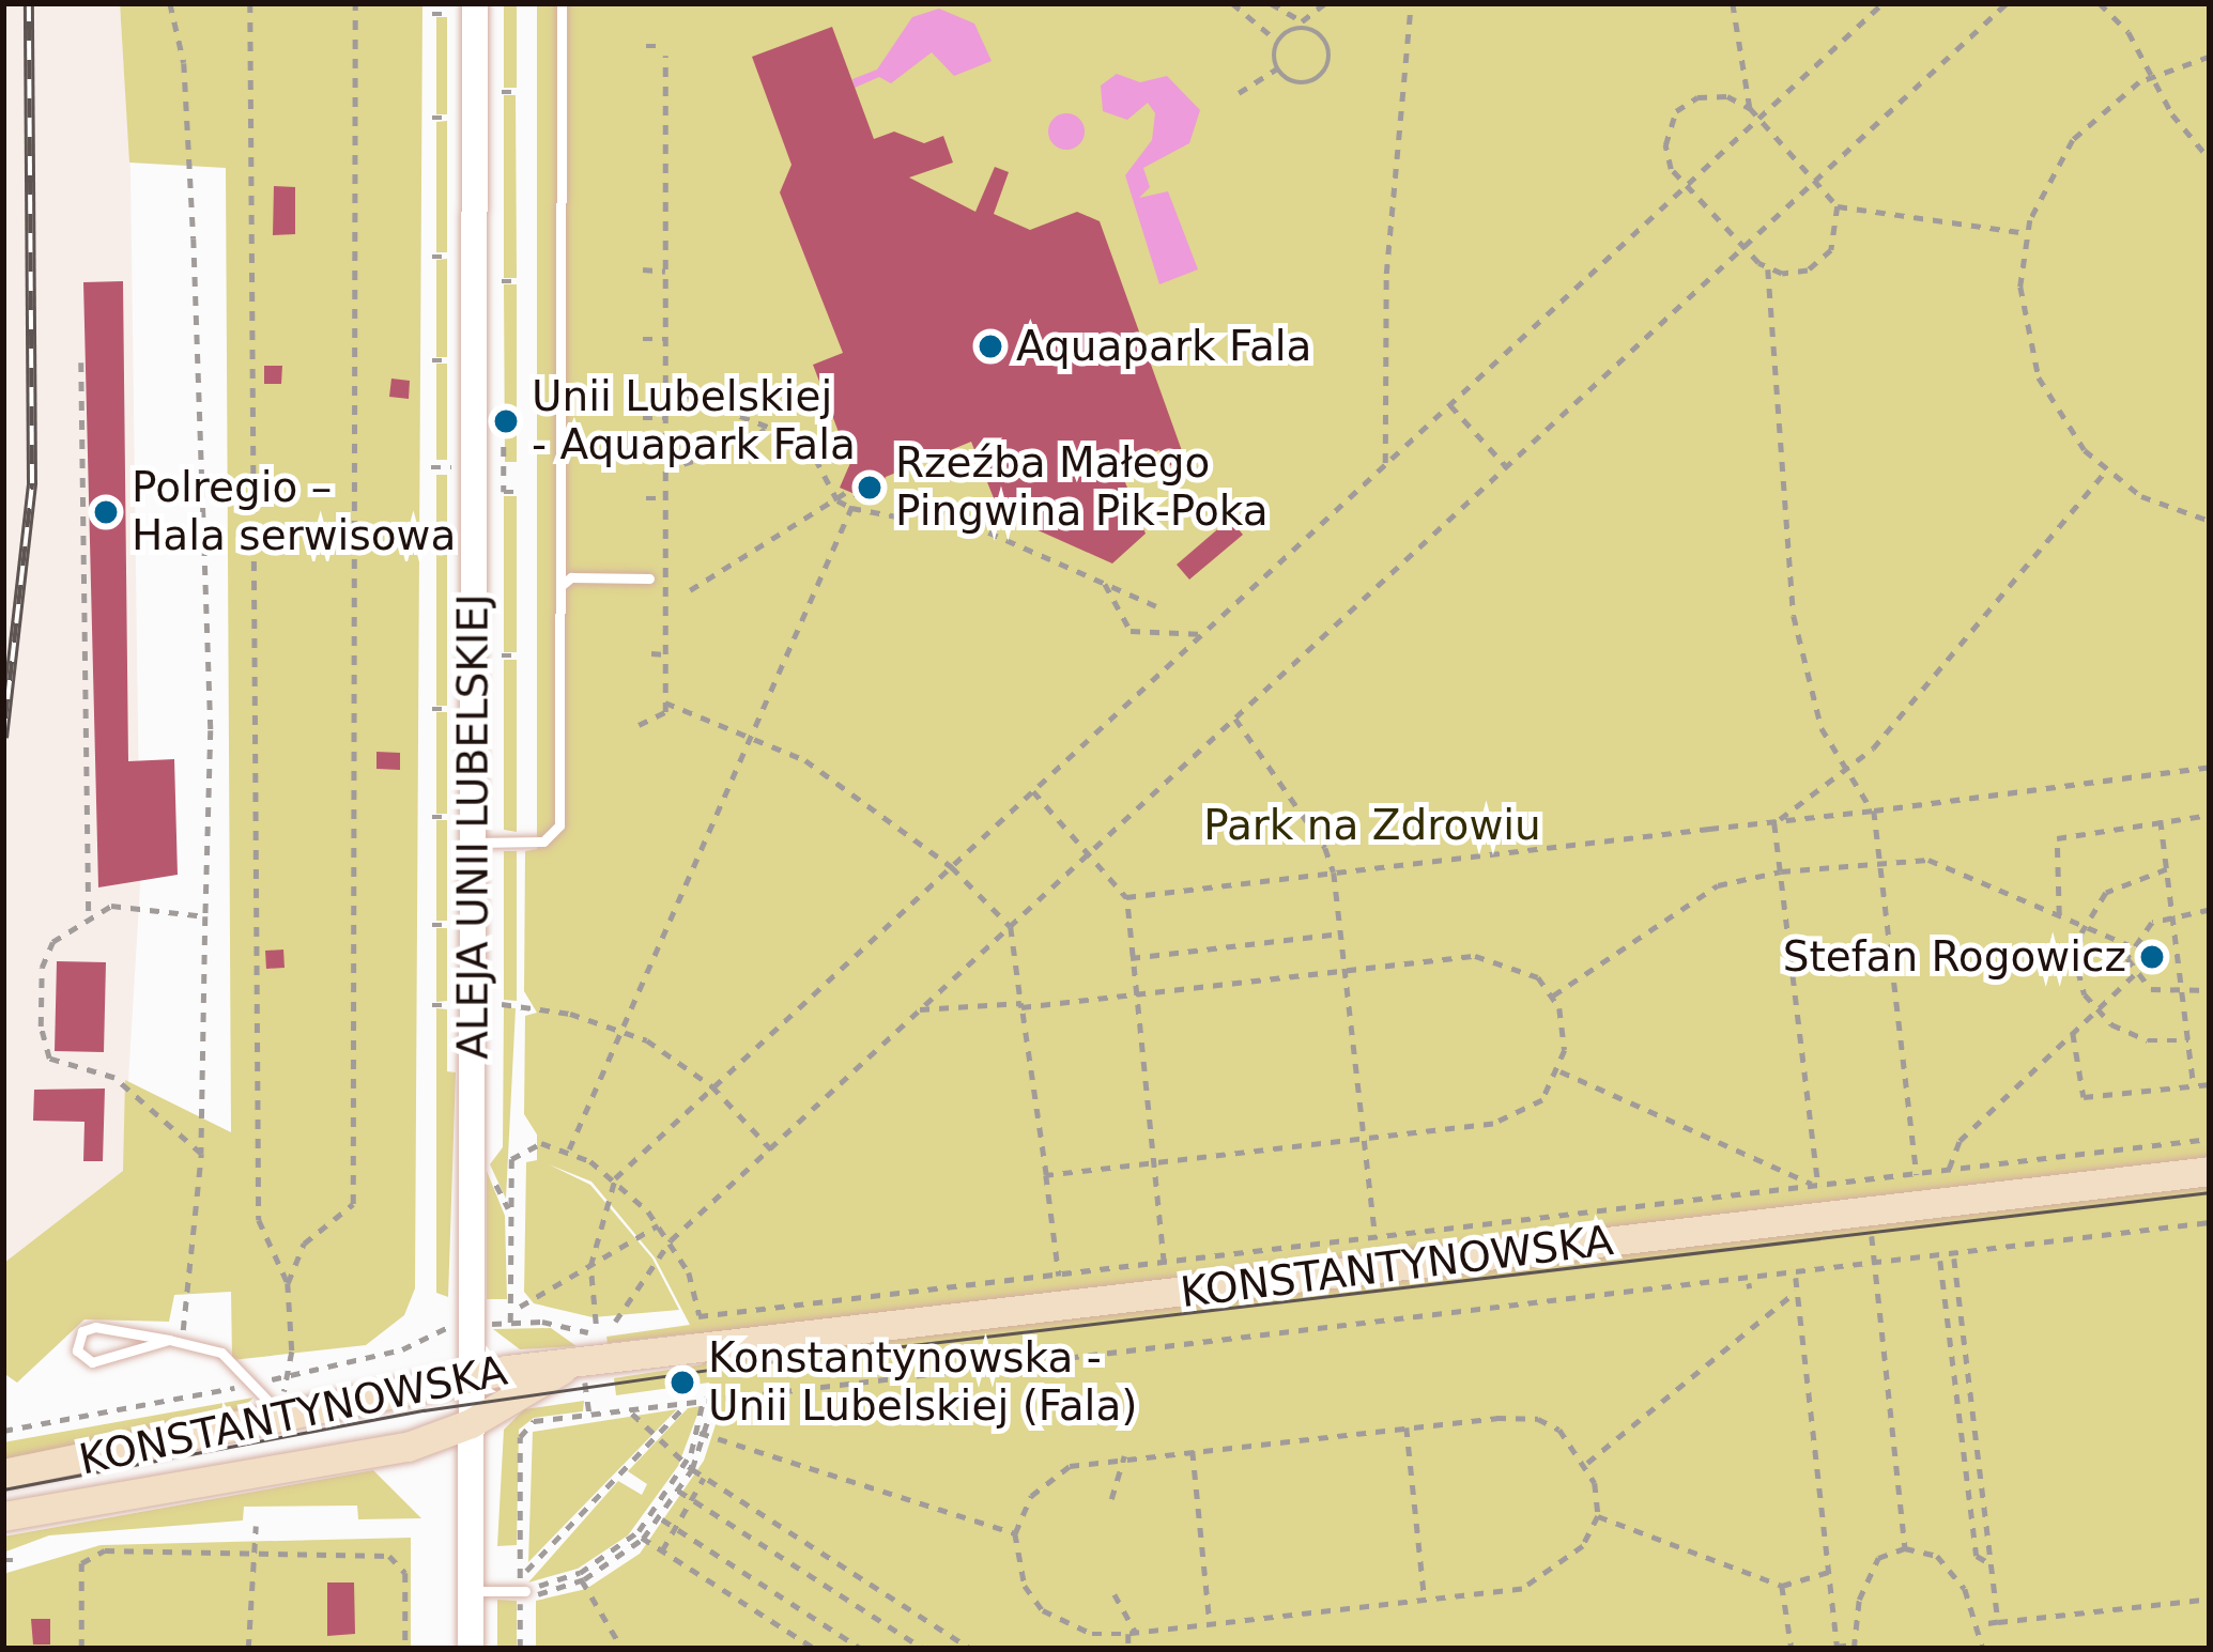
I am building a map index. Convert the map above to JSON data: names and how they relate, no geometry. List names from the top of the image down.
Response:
{
  "streets": {
    "main road": ["KONSTANTYNOWSKA"],
    "street": ["ALEJA UNII LUBELSKIEJ"]
  },
  "crossings": [
    ["ALEJA UNII LUBELSKIEJ", "KONSTANTYNOWSKA"]
  ],
  "parks": ["Park na Zdrowiu"],
  "places": [
    "Aquapark Fala",
    "Unii Lubelskiej - Aquapark Fala",
    "Rzeźba Małego Pingwina Pik-Poka",
    "Polregio – Hala serwisowa",
    "Stefan Rogowicz",
    "Konstantynowska - Unii Lubelskiej (Fala)"
  ]
}
